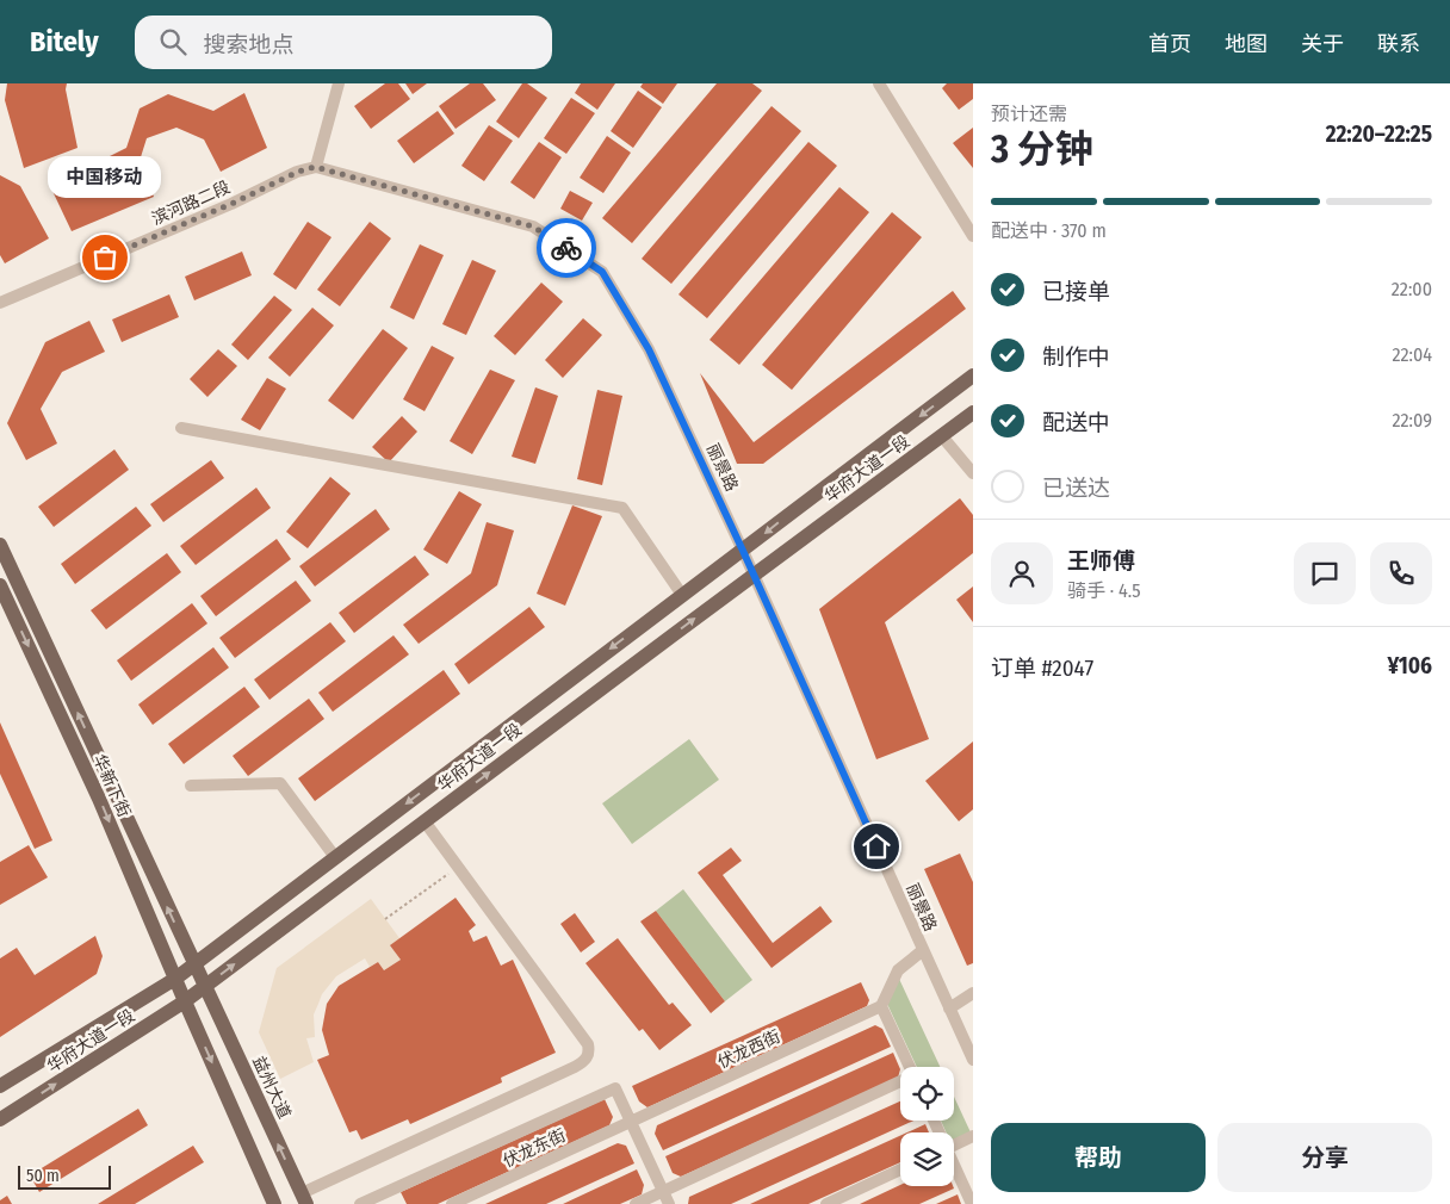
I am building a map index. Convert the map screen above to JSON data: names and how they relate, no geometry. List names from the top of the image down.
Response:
{
  "streets": {
    "main road": ["华府大道一段", "华新下街", "益州大道"],
    "street": [
      "滨河路二段",
      "丽景路",
      "伏龙西街",
      "伏龙东街"
    ]
  },
  "crossings": [
    ["滨河路二段", "丽景路"],
    ["丽景路", "华府大道一段"],
    ["华府大道一段", "华新下街"],
    ["华府大道一段", "益州大道"],
    ["伏龙西街", "伏龙东街"]
  ],
  "one_way": ["华新下街"],
  "places": ["中国移动"],
  "scale_bar": "50 m",
  "page": {
    "header": "Bitely",
    "search": "搜索地点",
    "nav": [
      "首页",
      "地图",
      "关于",
      "联系"
    ],
    "heading": ["3 分钟", "预计还需", "22:20–22:25"],
    "panel": [
      "王师傅",
      "骑手 · 4.5",
      "订单 #2047",
      "¥106"
    ],
    "bubble": "中国移动",
    "bar": "配送中 · 370 m",
    "list": [
      ["已接单", "22:00"],
      ["制作中", "22:04"],
      ["配送中", "22:09"],
      "已送达"
    ],
    "buttons": ["帮助", "分享"],
    "scale": "50 m"
  }
}
